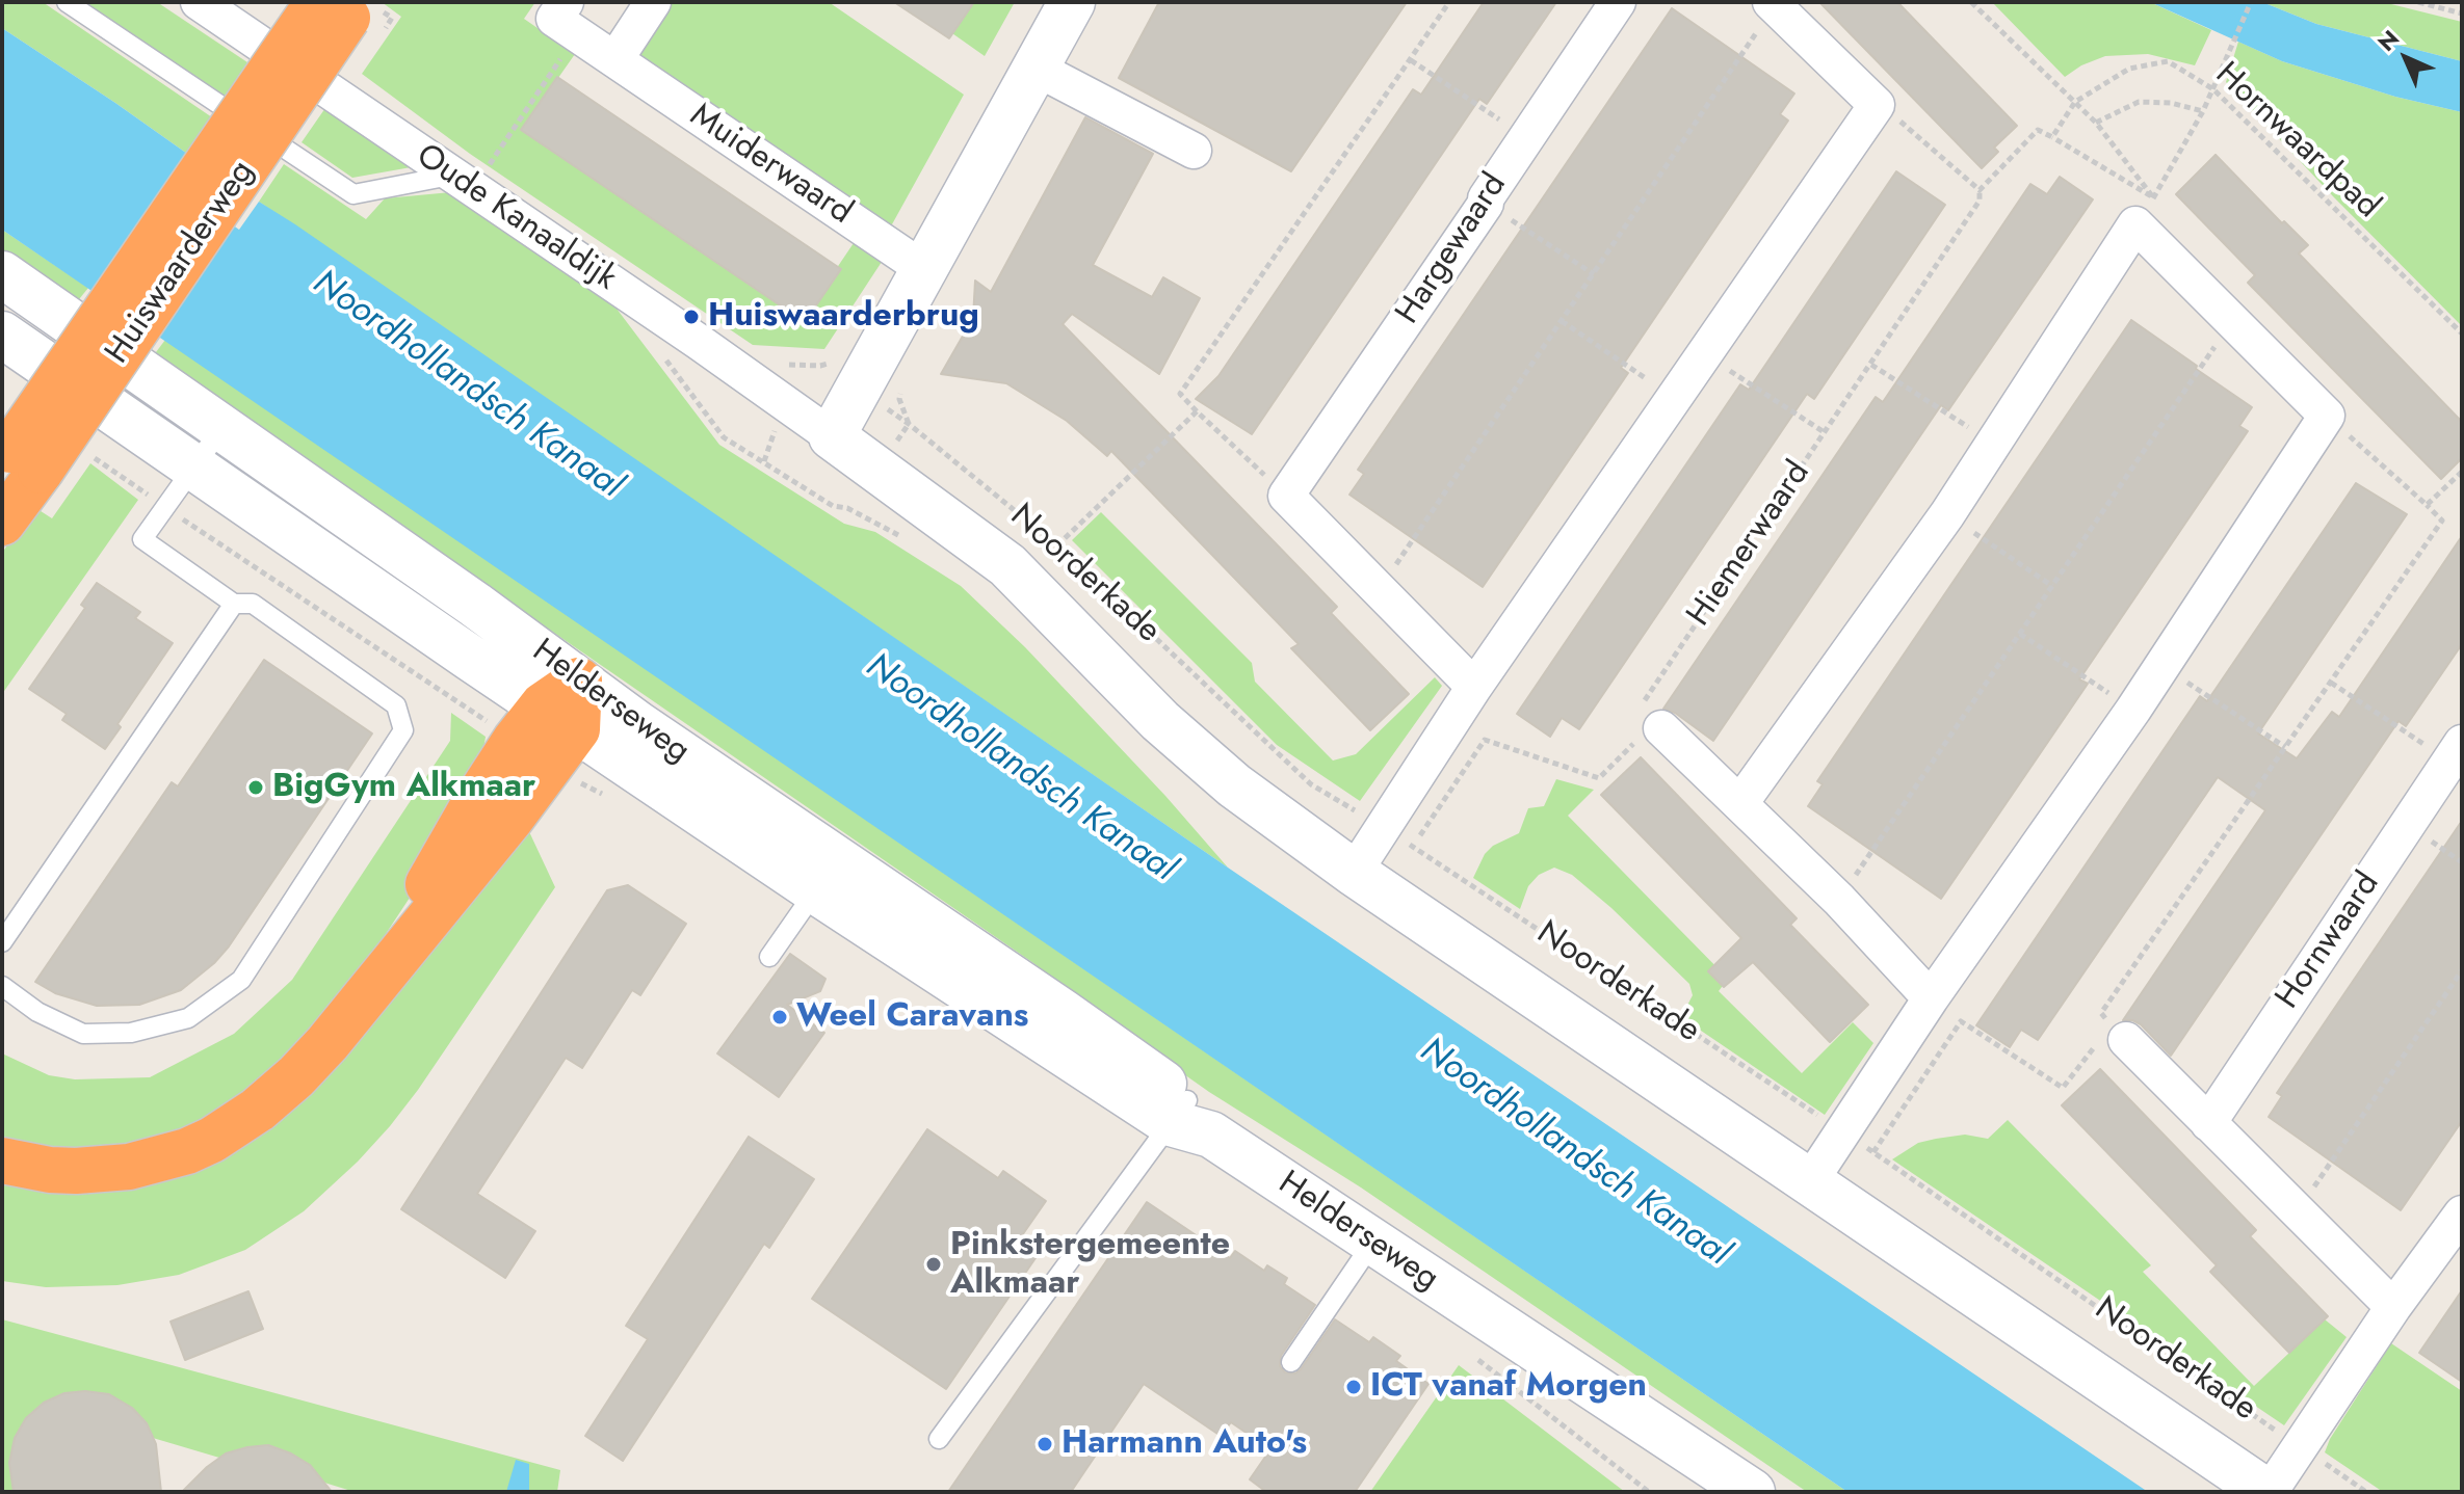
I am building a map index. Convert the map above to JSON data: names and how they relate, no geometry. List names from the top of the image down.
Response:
{
  "streets": {
    "highway": ["Huiswaarderweg"],
    "main road": ["Noorderkade", "Helderseweg"],
    "street": [
      "Muiderwaard",
      "Oude Kanaaldijk",
      "Hargewaard",
      "Hornwaard"
    ],
    "path": ["Hornwaardpad", "Hiemerwaard"]
  },
  "crossings": [
    ["Oude Kanaaldijk", "Noorderkade"]
  ],
  "water": ["Noordhollandsch Kanaal"],
  "places": [
    "Huiswaarderbrug",
    "BigGym Alkmaar",
    "Weel Caravans",
    "Pinkstergemeente Alkmaar",
    "ICT vanaf Morgen",
    "Harmann Auto's"
  ],
  "north": "top left"
}
